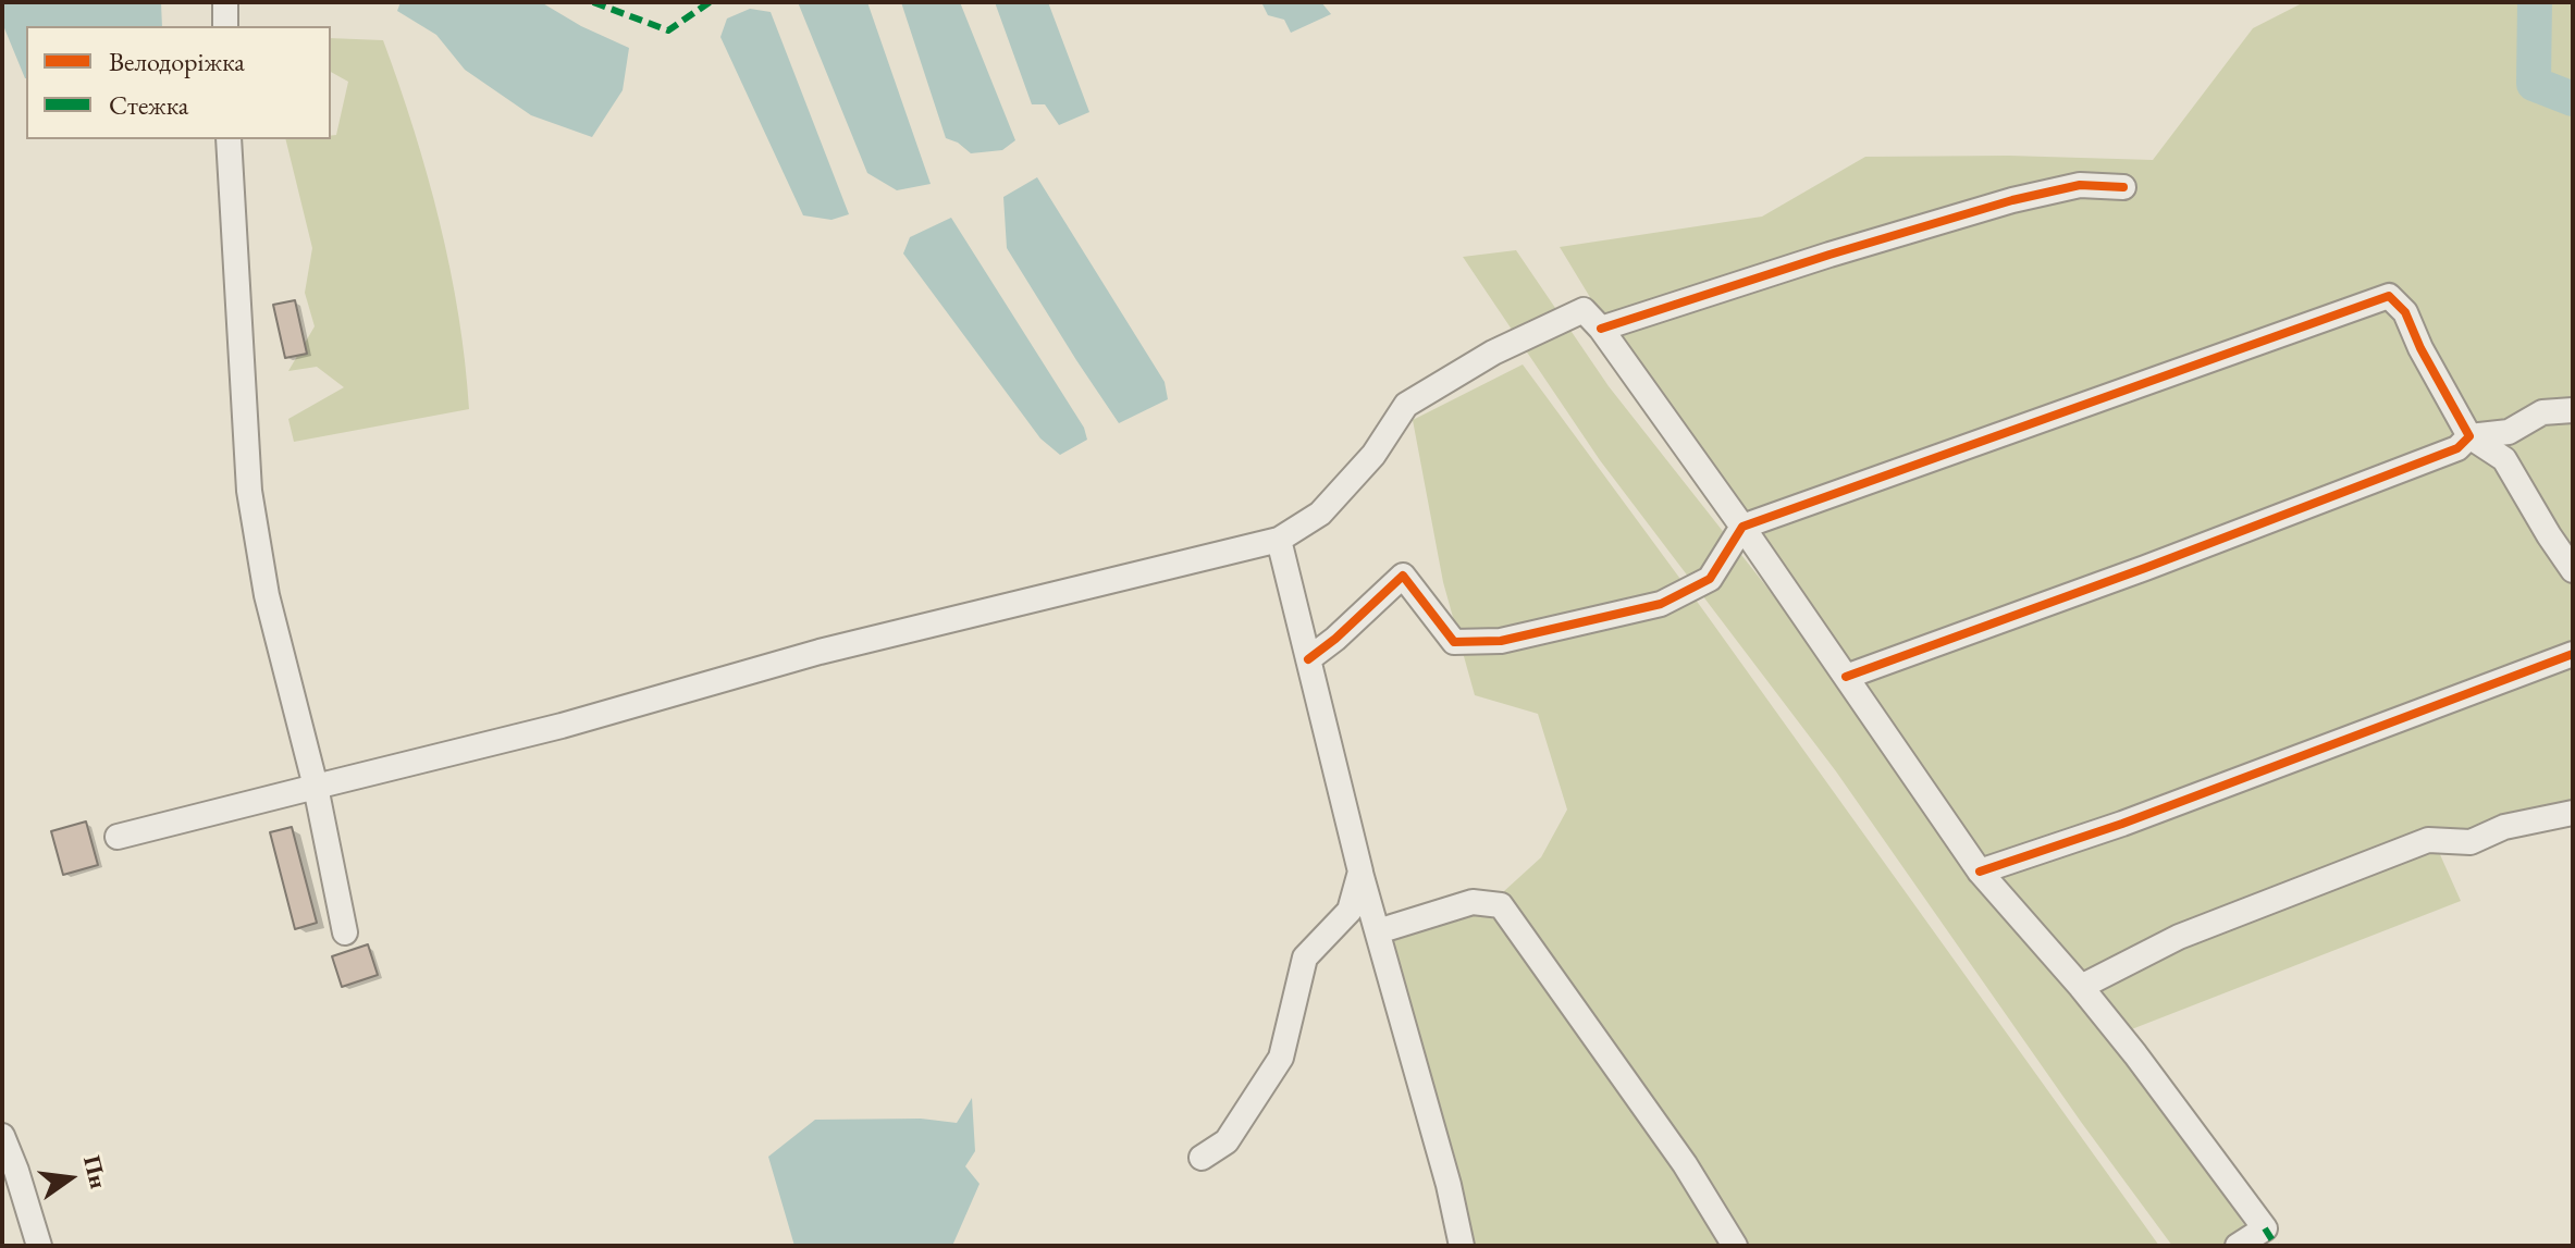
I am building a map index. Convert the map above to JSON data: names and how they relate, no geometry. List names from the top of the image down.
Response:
{
  "legend": ["Велодоріжка", "Стежка"],
  "north": "right"
}
